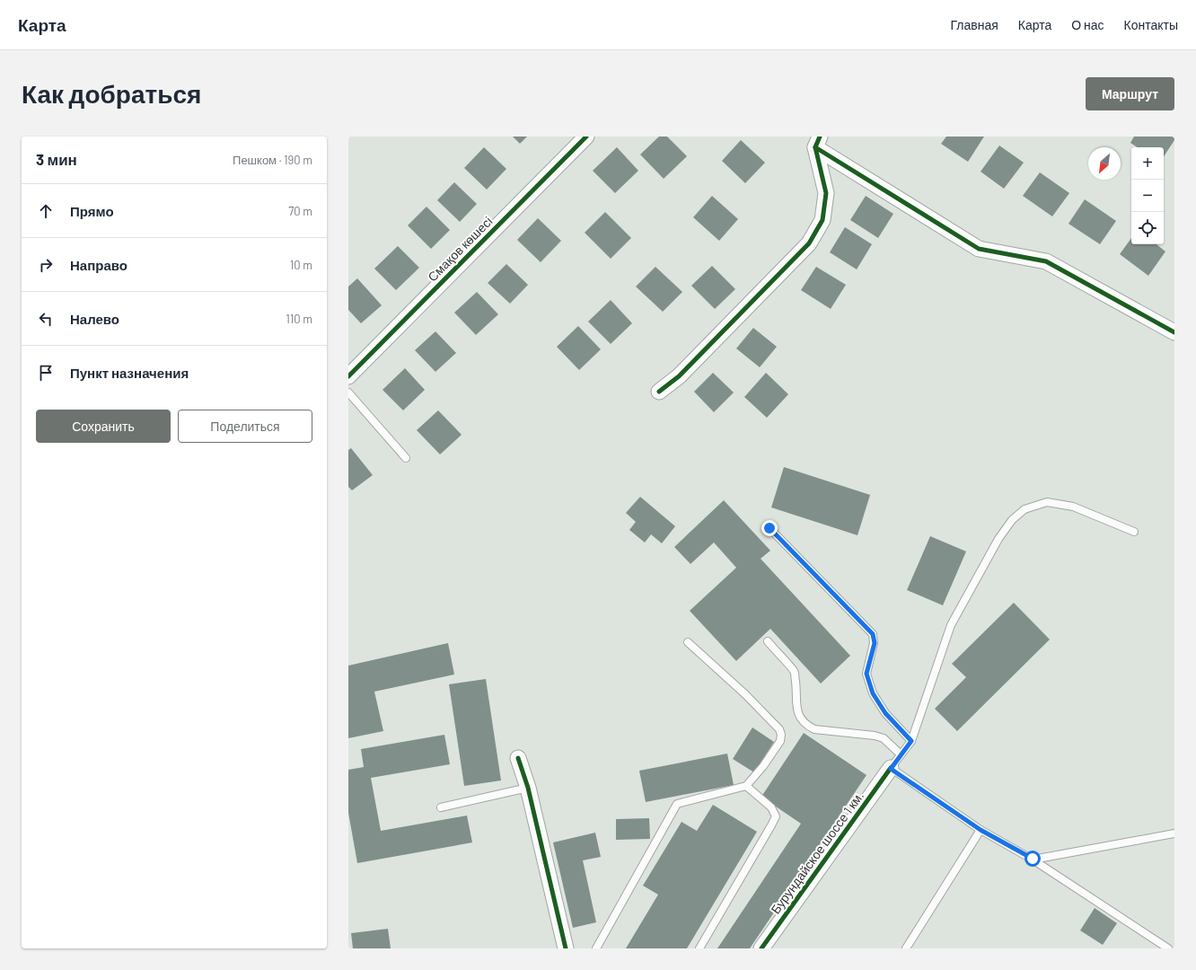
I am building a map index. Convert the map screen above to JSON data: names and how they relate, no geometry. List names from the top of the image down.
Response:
{
  "streets": {
    "street": ["Смақов көшесі", "Бурундайское шоссе 1 км."]
  },
  "north": "bottom left",
  "page": {
    "header": "Карта",
    "nav": [
      "Главная",
      "Карта",
      "О нас",
      "Контакты"
    ],
    "buttons": [
      "Маршрут",
      ["Сохранить", "Поделиться"]
    ],
    "title": "Как добраться",
    "heading": ["3 мин", "Пешком · 190 m"],
    "map_buttons": ["+", "−"],
    "list": [
      ["Прямо", "70 m"],
      ["Направо", "10 m"],
      ["Налево", "110 m"],
      "Пункт назначения"
    ]
  }
}
